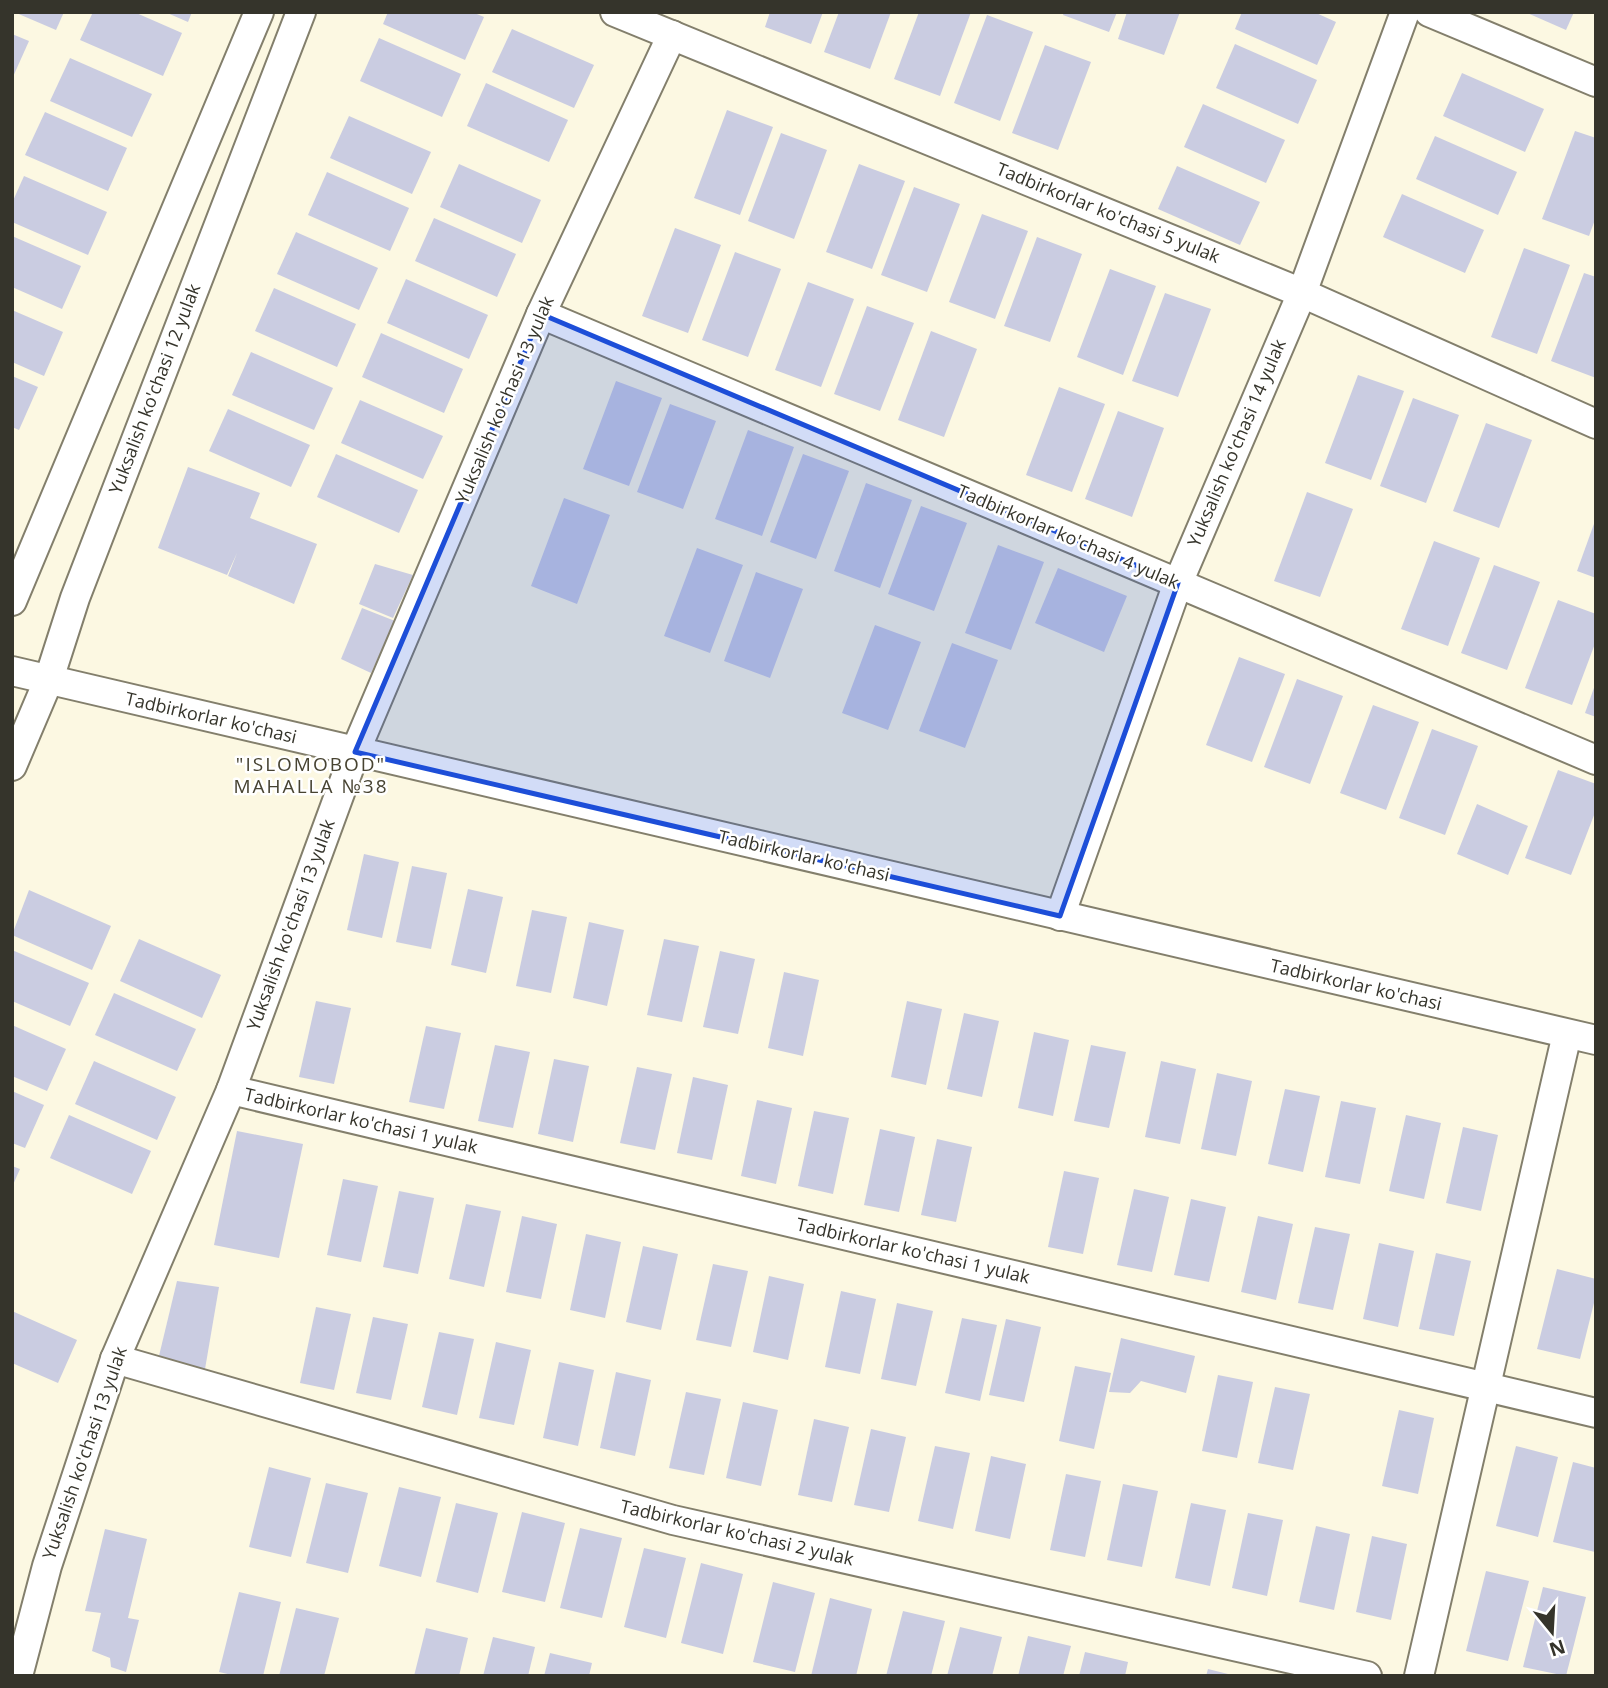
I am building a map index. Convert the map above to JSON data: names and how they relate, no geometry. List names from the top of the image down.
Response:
{
  "streets": {
    "street": [
      "Tadbirkorlar ko'chasi 5 yulak",
      "Yuksalish ko'chasi 12 yulak",
      "Yuksalish ko'chasi 13 yulak",
      "Yuksalish ko'chasi 14 yulak",
      "Tadbirkorlar ko'chasi 4 yulak",
      "Tadbirkorlar ko'chasi",
      "Tadbirkorlar ko'chasi 1 yulak",
      "Tadbirkorlar ko'chasi 2 yulak"
    ]
  },
  "crossings": [
    ["Tadbirkorlar ko'chasi 5 yulak", "Yuksalish ko'chasi 13 yulak"],
    ["Tadbirkorlar ko'chasi 5 yulak", "Yuksalish ko'chasi 14 yulak"],
    ["Yuksalish ko'chasi 12 yulak", "Tadbirkorlar ko'chasi"],
    ["Yuksalish ko'chasi 13 yulak", "Tadbirkorlar ko'chasi 4 yulak"],
    ["Yuksalish ko'chasi 13 yulak", "Tadbirkorlar ko'chasi"],
    ["Yuksalish ko'chasi 13 yulak", "Tadbirkorlar ko'chasi 1 yulak"],
    ["Yuksalish ko'chasi 13 yulak", "Tadbirkorlar ko'chasi 2 yulak"],
    ["Yuksalish ko'chasi 14 yulak", "Tadbirkorlar ko'chasi 4 yulak"],
    ["Yuksalish ko'chasi 14 yulak", "Tadbirkorlar ko'chasi"]
  ],
  "districts": ["\"ISLOMOBOD\" MAHALLA №38"],
  "north": "bottom"
}
